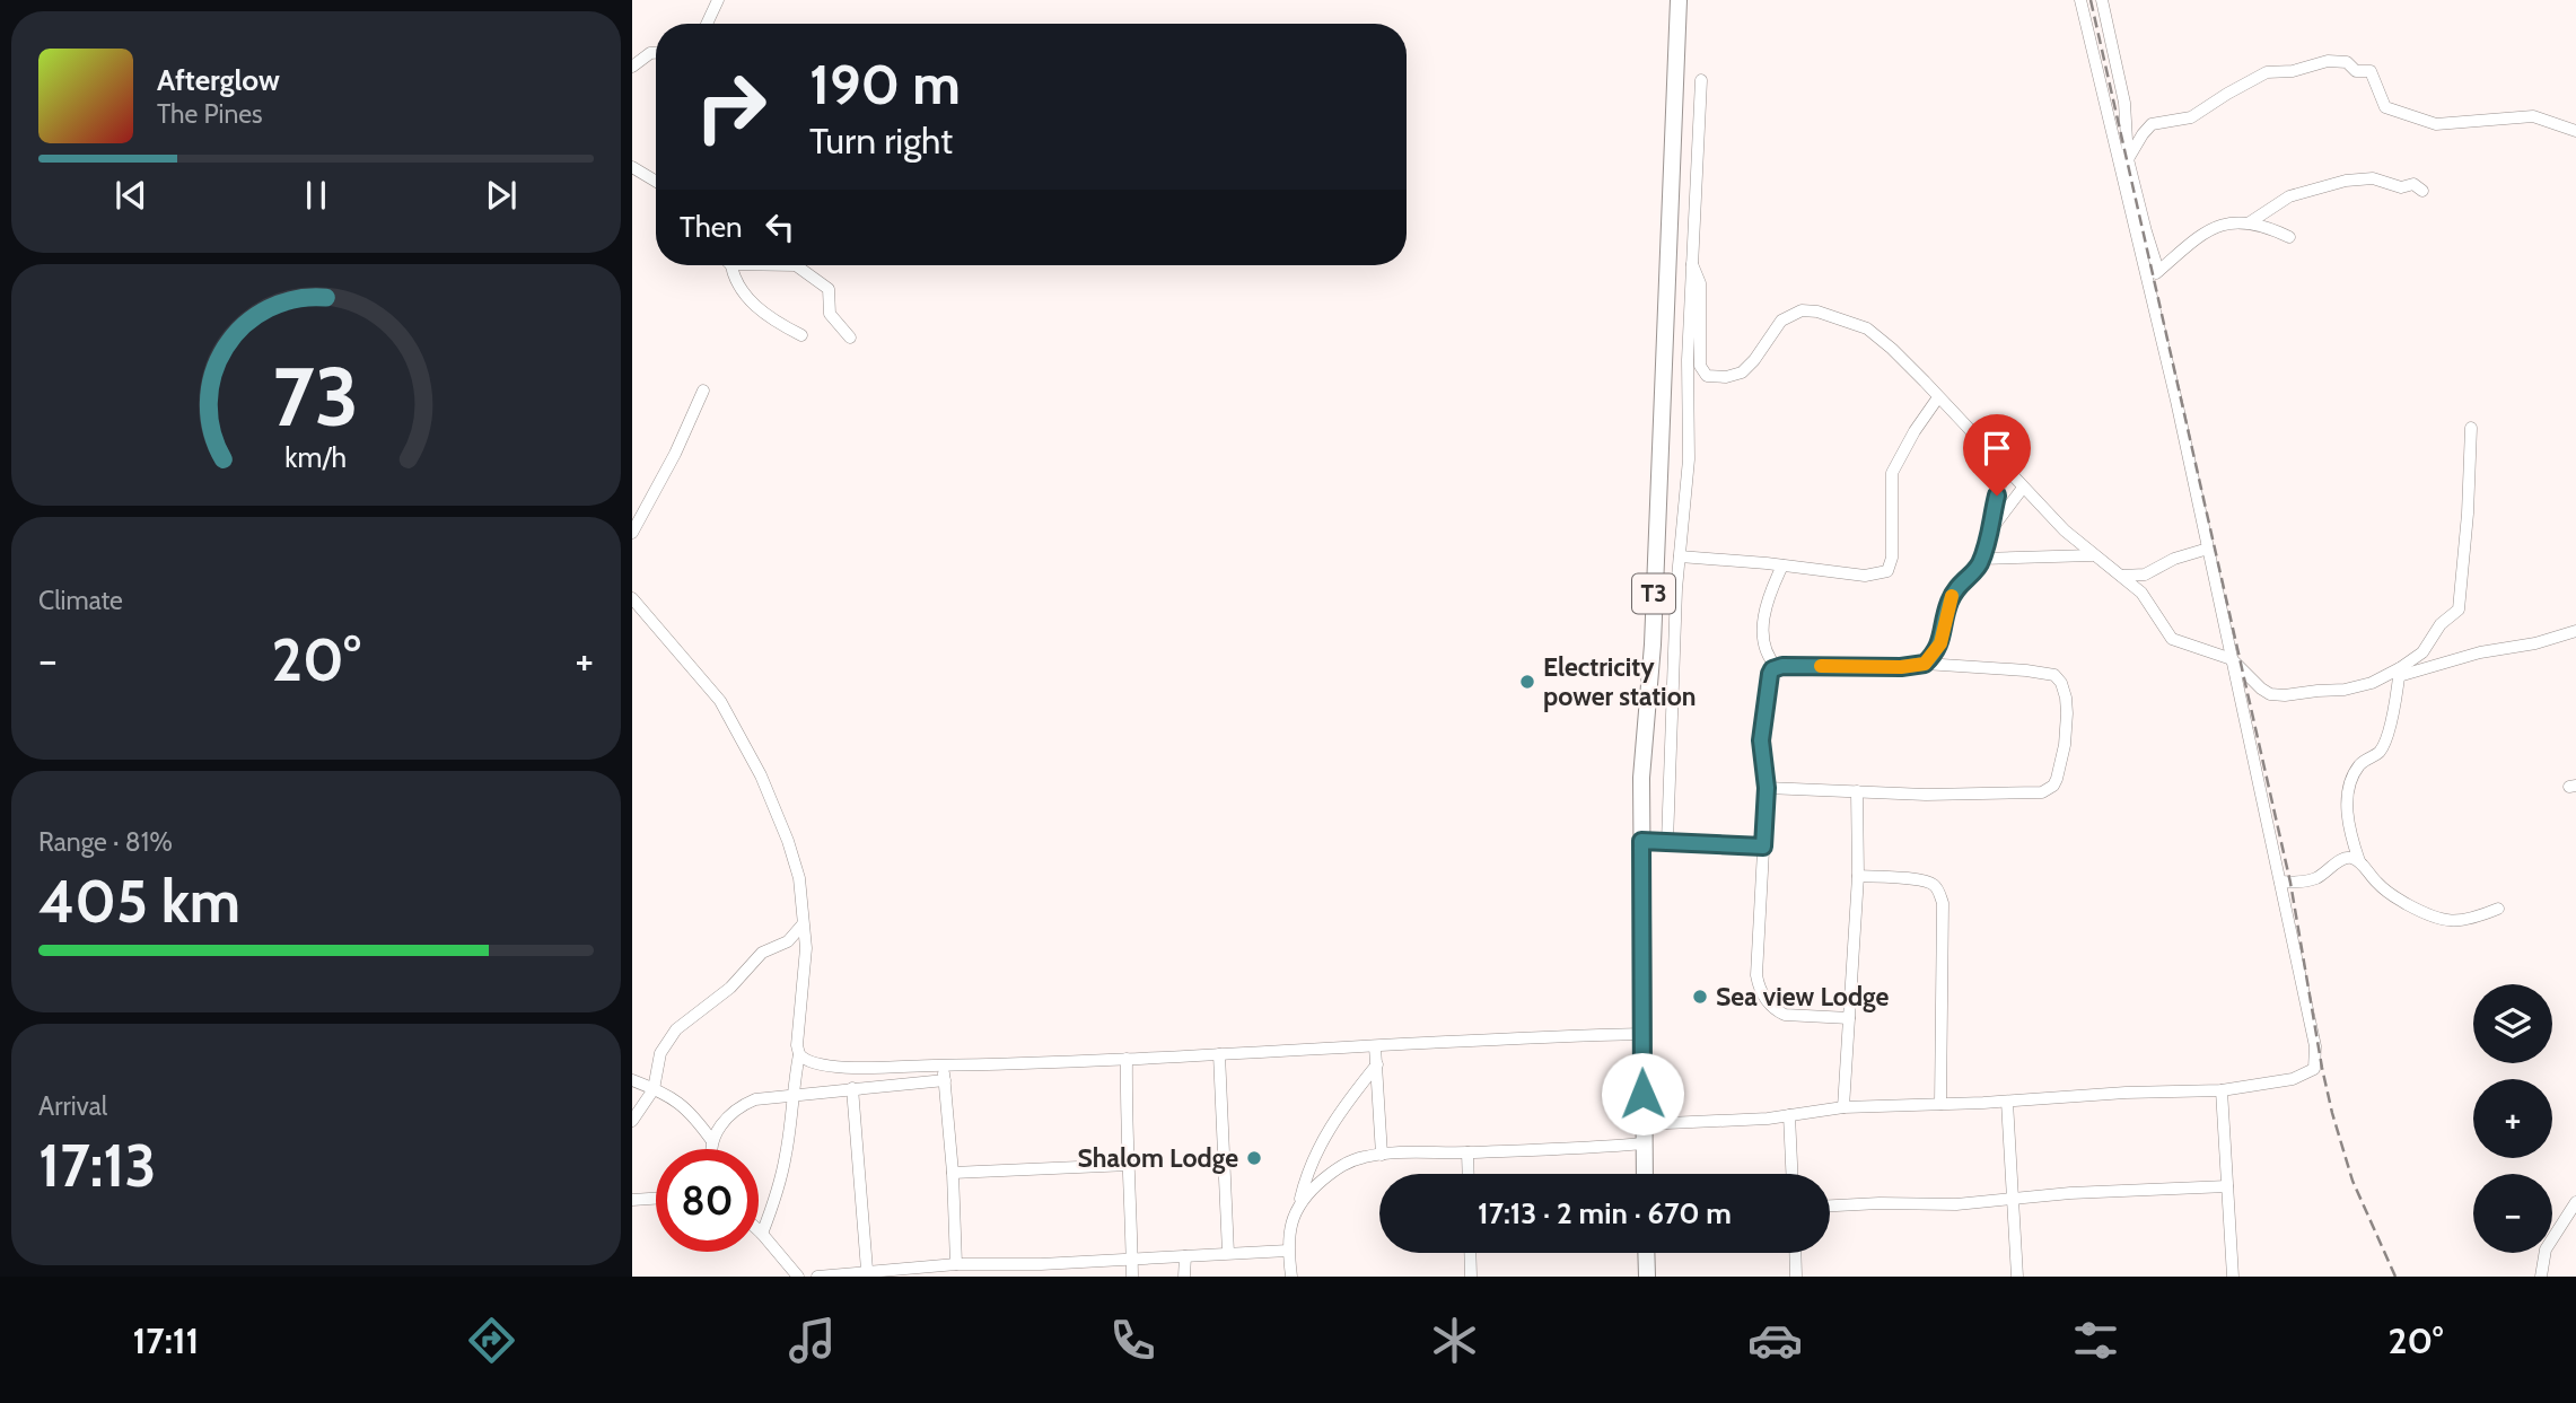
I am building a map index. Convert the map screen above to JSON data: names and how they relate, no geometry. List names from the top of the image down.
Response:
{
  "streets": {
    "highway": ["T3"]
  },
  "places": ["Electricity power station", "Sea view Lodge", "Shalom Lodge"],
  "page": {
    "turn": ["190 m", "Turn right"],
    "song": ["Afterglow", "The Pines"],
    "then": "Then",
    "tile": [
      "Climate",
      ["Range · 81%", "405 km"],
      ["Arrival", "17:13"]
    ],
    "heat": ["−", "20°", "+"],
    "map_buttons": ["+", "−"],
    "limit": "80",
    "trip": "17:13 · 2 min · 670 m",
    "tabs": ["17:11", "20°"],
    "gauge": ["73", "km/h"]
  }
}
